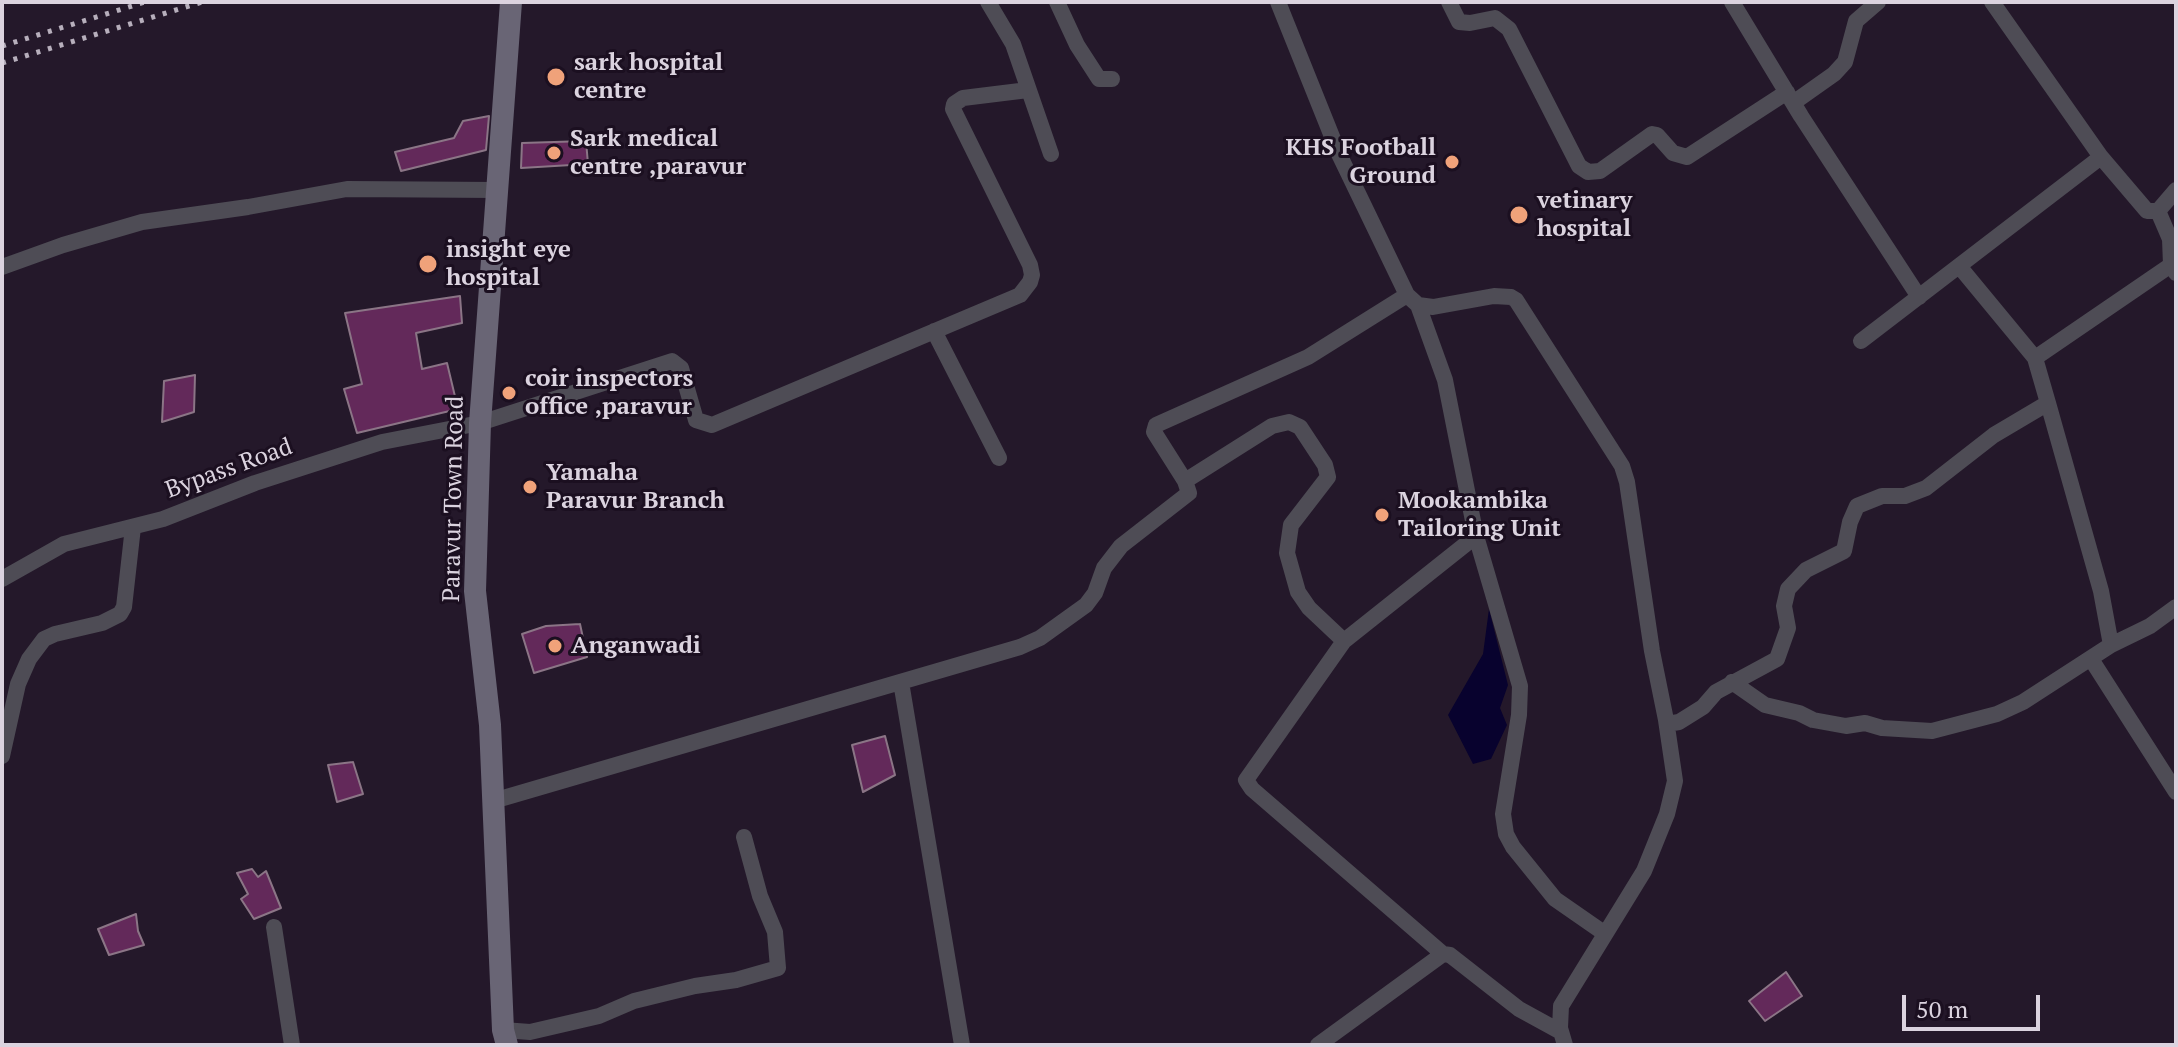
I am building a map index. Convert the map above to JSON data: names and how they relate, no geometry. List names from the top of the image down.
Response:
{
  "streets": {
    "main road": ["Paravur Town Road"],
    "street": ["Bypass Road"]
  },
  "crossings": [
    ["Bypass Road", "Paravur Town Road"]
  ],
  "places": [
    "sark hospital centre",
    "Sark medical centre ,paravur",
    "KHS Football Ground",
    "vetinary hospital",
    "insight eye hospital",
    "coir inspectors office ,paravur",
    "Yamaha Paravur Branch",
    "Mookambika Tailoring Unit",
    "Anganwadi"
  ],
  "scale_bar": "50 m"
}
